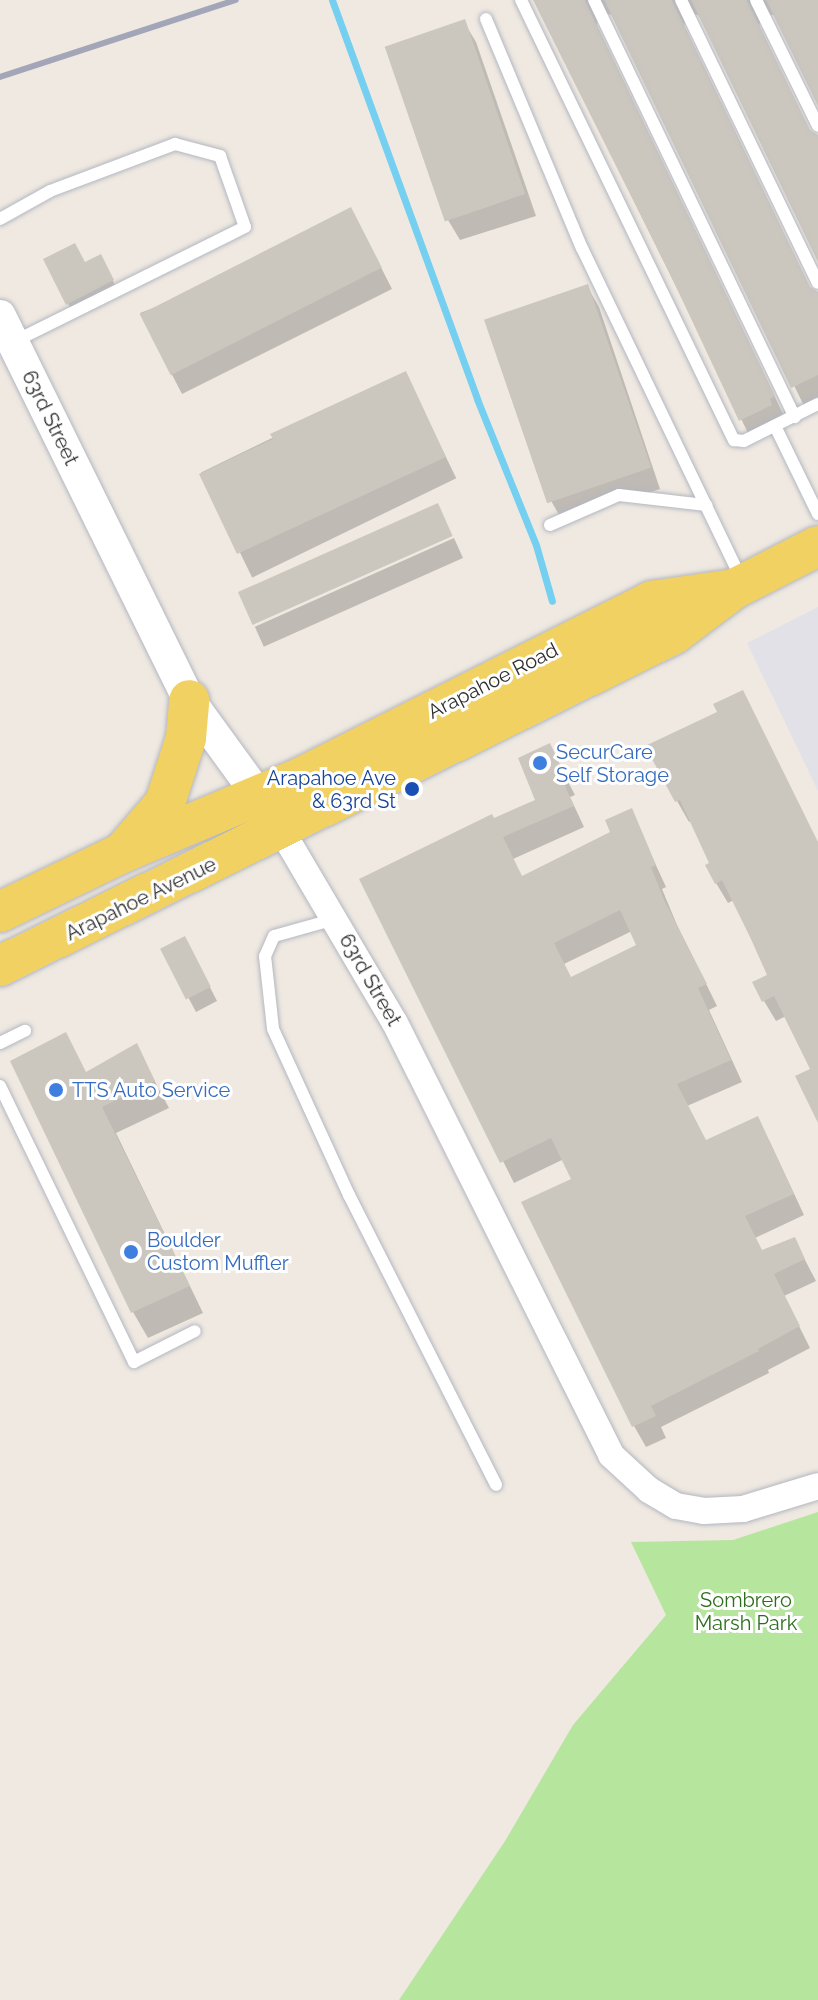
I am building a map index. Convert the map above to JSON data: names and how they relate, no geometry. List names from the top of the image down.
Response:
{
  "streets": {
    "main road": ["Arapahoe Road", "Arapahoe Avenue"],
    "street": ["63rd Street"]
  },
  "crossings": [
    ["63rd Street", "Arapahoe Road"],
    ["63rd Street", "Arapahoe Avenue"],
    ["Arapahoe Road", "Arapahoe Avenue"]
  ],
  "parks": ["Sombrero Marsh Park"],
  "places": [
    "SecurCare Self Storage",
    "Arapahoe Ave & 63rd St",
    "TTS Auto Service",
    "Boulder Custom Muffler"
  ]
}
